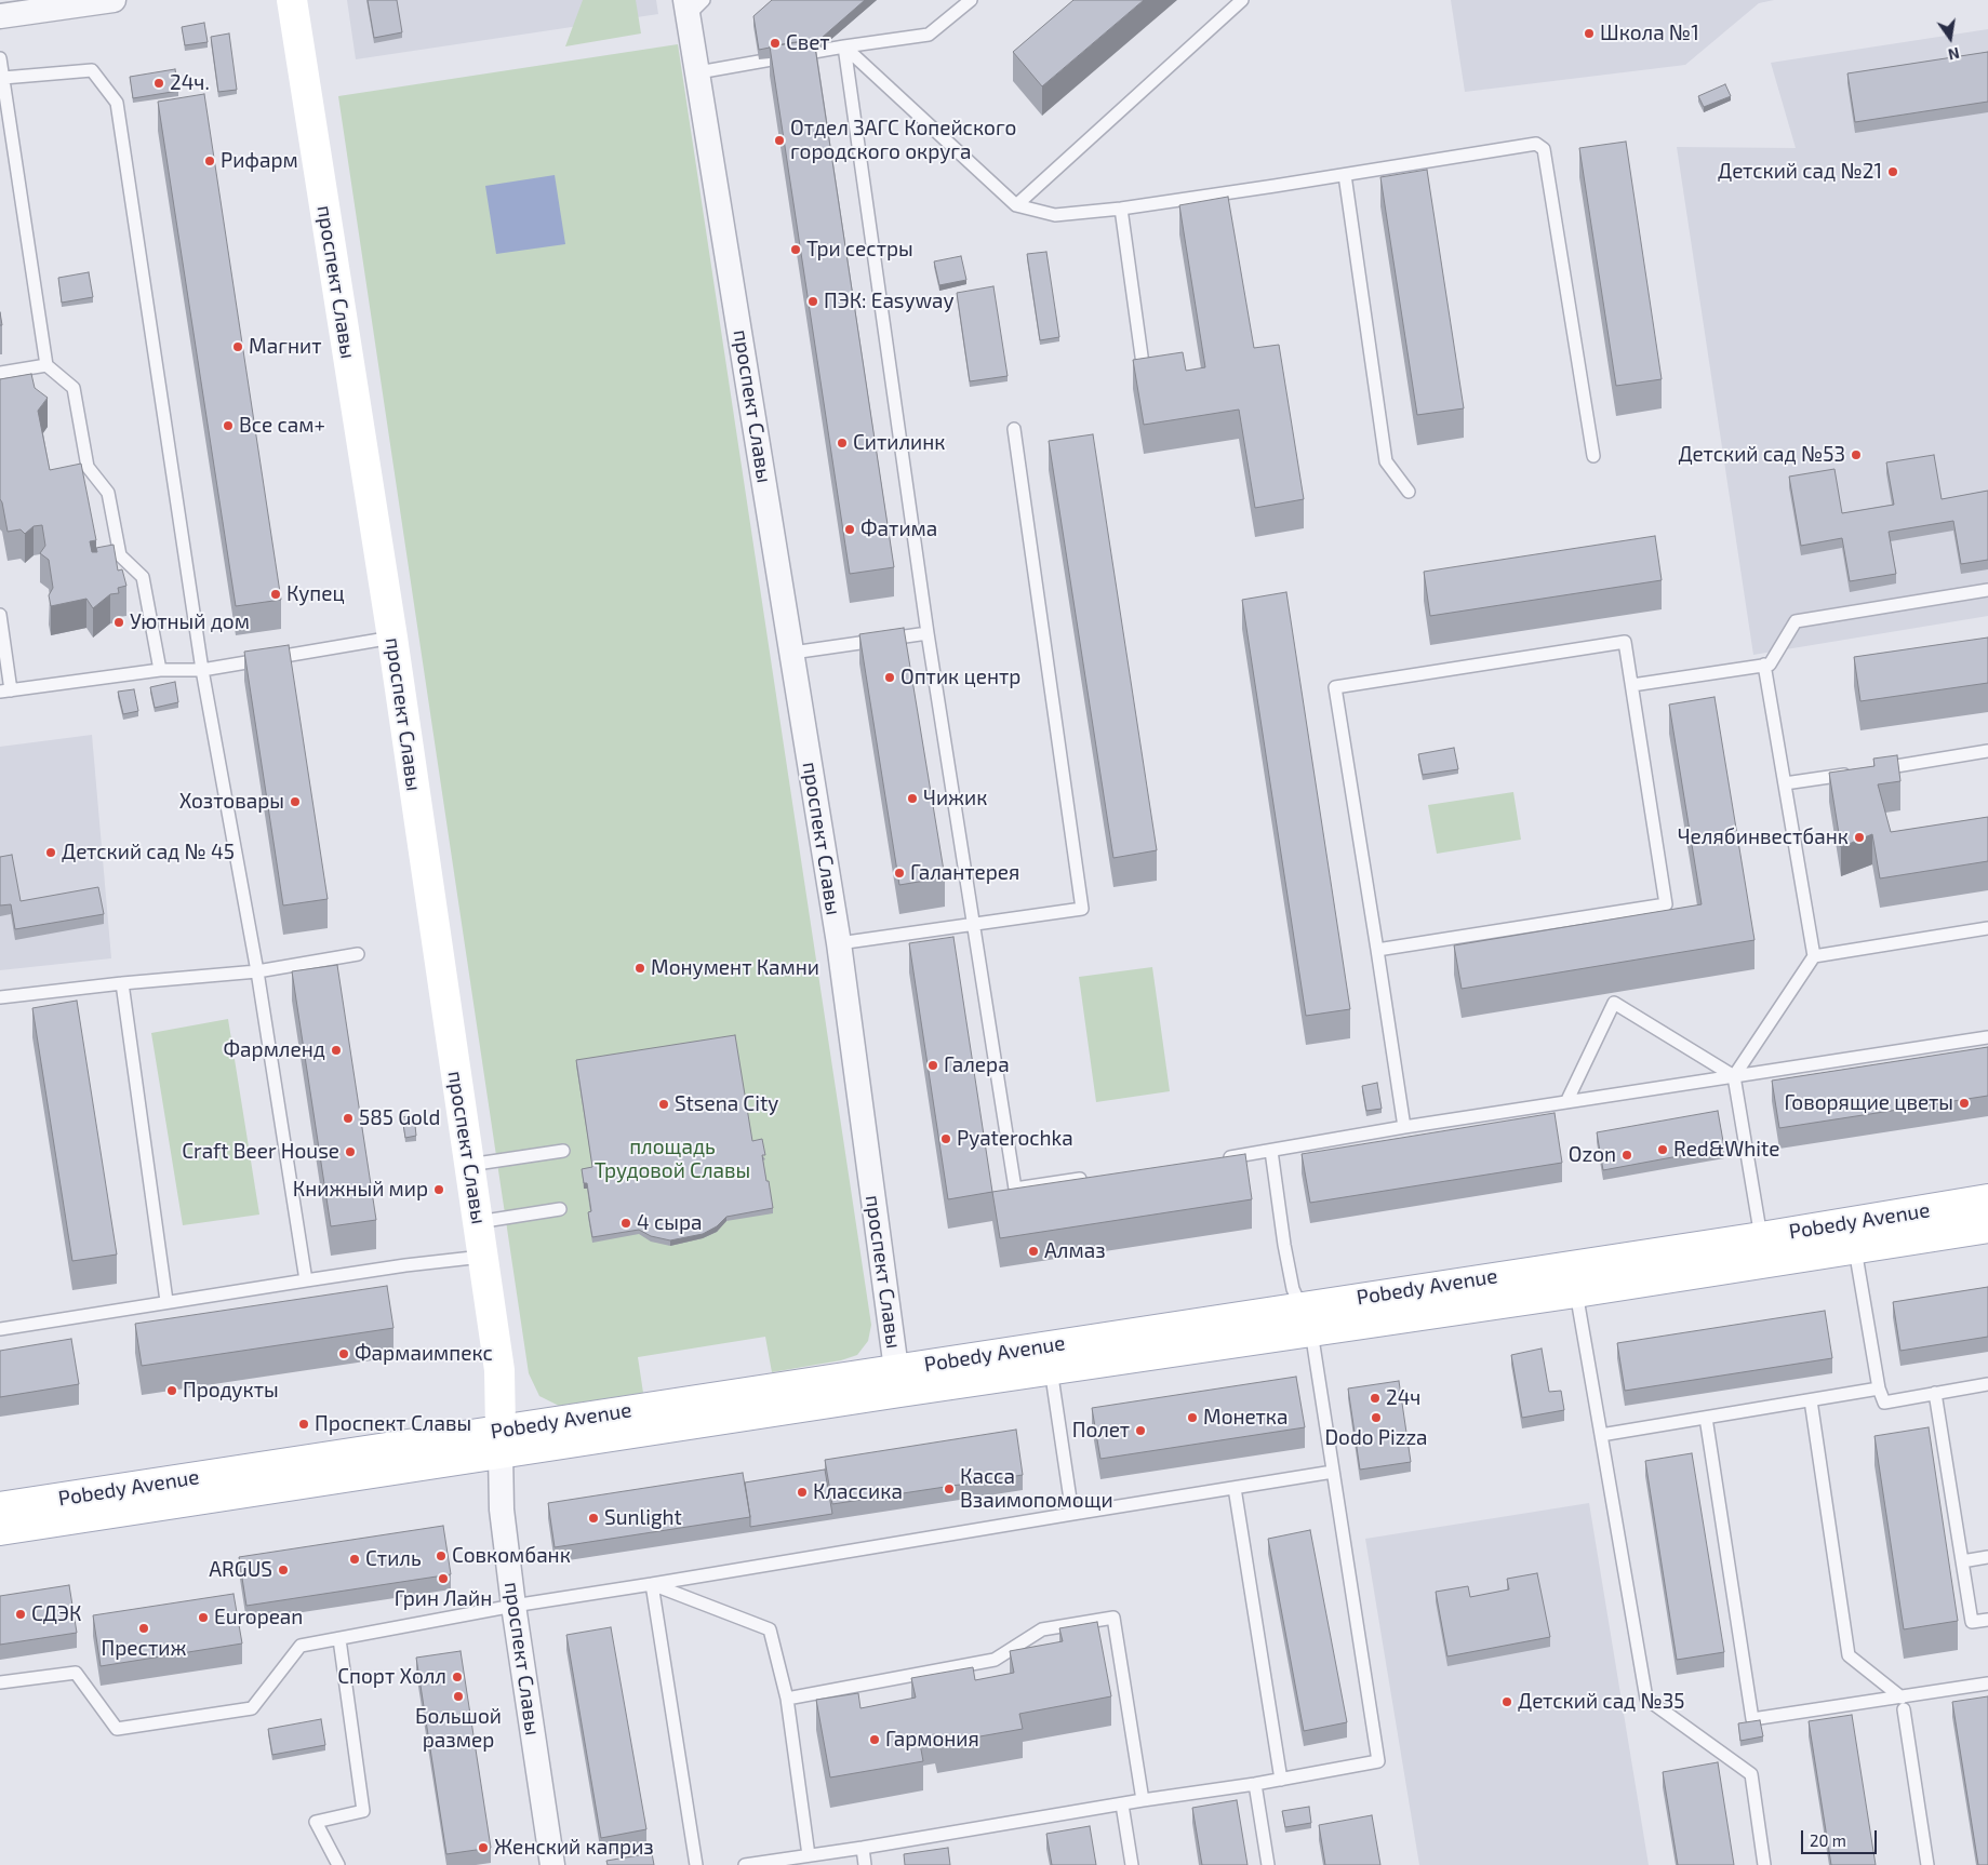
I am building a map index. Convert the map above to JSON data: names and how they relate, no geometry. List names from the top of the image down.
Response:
{
  "streets": {
    "main road": ["проспект Славы", "Pobedy Avenue"]
  },
  "crossings": [
    ["проспект Славы", "Pobedy Avenue"]
  ],
  "parks": ["площадь Трудовой Славы"],
  "places": [
    "Школа №1",
    "Свет",
    "24ч.",
    "Отдел ЗАГС Копейского городского округа",
    "Рифарм",
    "Детский сад №21",
    "Три сестры",
    "ПЭК: Easyway",
    "Магнит",
    "Все сам+",
    "Ситилинк",
    "Детский сад №53",
    "Фатима",
    "Купец",
    "Уютный дом",
    "Оптик центр",
    "Чижик",
    "Хозтовары",
    "Челябинвестбанк",
    "Детский сад № 45",
    "Галантерея",
    "Монумент Камни",
    "Фармленд",
    "Галера",
    "Говорящие цветы",
    "Stsena City",
    "585 Gold",
    "Pyaterochka",
    "Red&White",
    "Craft Beer House",
    "Ozon",
    "Книжный мир",
    "4 сыра",
    "Алмаз",
    "Фармаимпекс",
    "Продукты",
    "24ч",
    "Монетка",
    "Dodo Pizza",
    "Проспект Славы",
    "Полет",
    "Касса Взаимопомощи",
    "Классика",
    "Sunlight",
    "Совкомбанк",
    "Стиль",
    "ARGUS",
    "Грин Лайн",
    "СДЭК",
    "European",
    "Престиж",
    "Спорт Холл",
    "Большой размер",
    "Детский сад №35",
    "Гармония",
    "Женский каприз"
  ],
  "scale_bar": "20 m",
  "north": "bottom"
}
